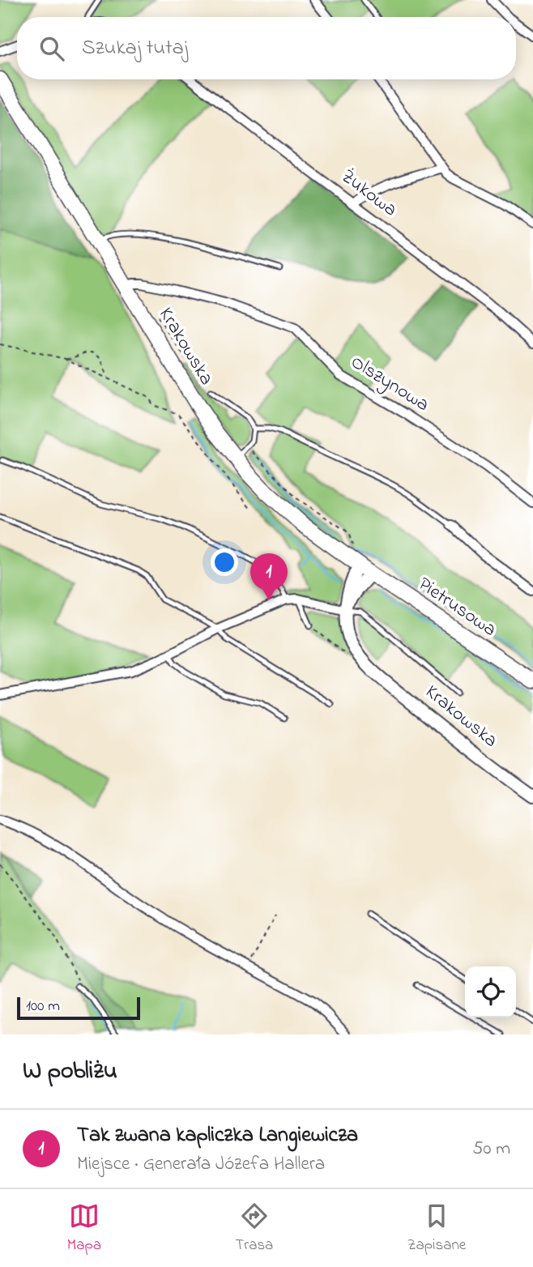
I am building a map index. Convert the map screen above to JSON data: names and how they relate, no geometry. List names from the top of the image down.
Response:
{
  "streets": {
    "main road": ["Krakowska", "Pietrusowa"],
    "street": ["Żukowa", "Olszynowa"]
  },
  "crossings": [
    ["Krakowska", "Olszynowa"],
    ["Krakowska", "Pietrusowa"]
  ],
  "scale_bar": "100 m",
  "page": {
    "search": "Szukaj tutaj",
    "pins": "1",
    "scale": "100 m",
    "heading": "W pobliżu",
    "list": [
      {
        "mark": "1",
        "name": "Tak zwana kapliczka Langiewicza",
        "note": "Miejsce · Generała Józefa Hallera",
        "value": "50 m"
      }
    ],
    "nav": ["Mapa", "Trasa", "Zapisane"]
  }
}
